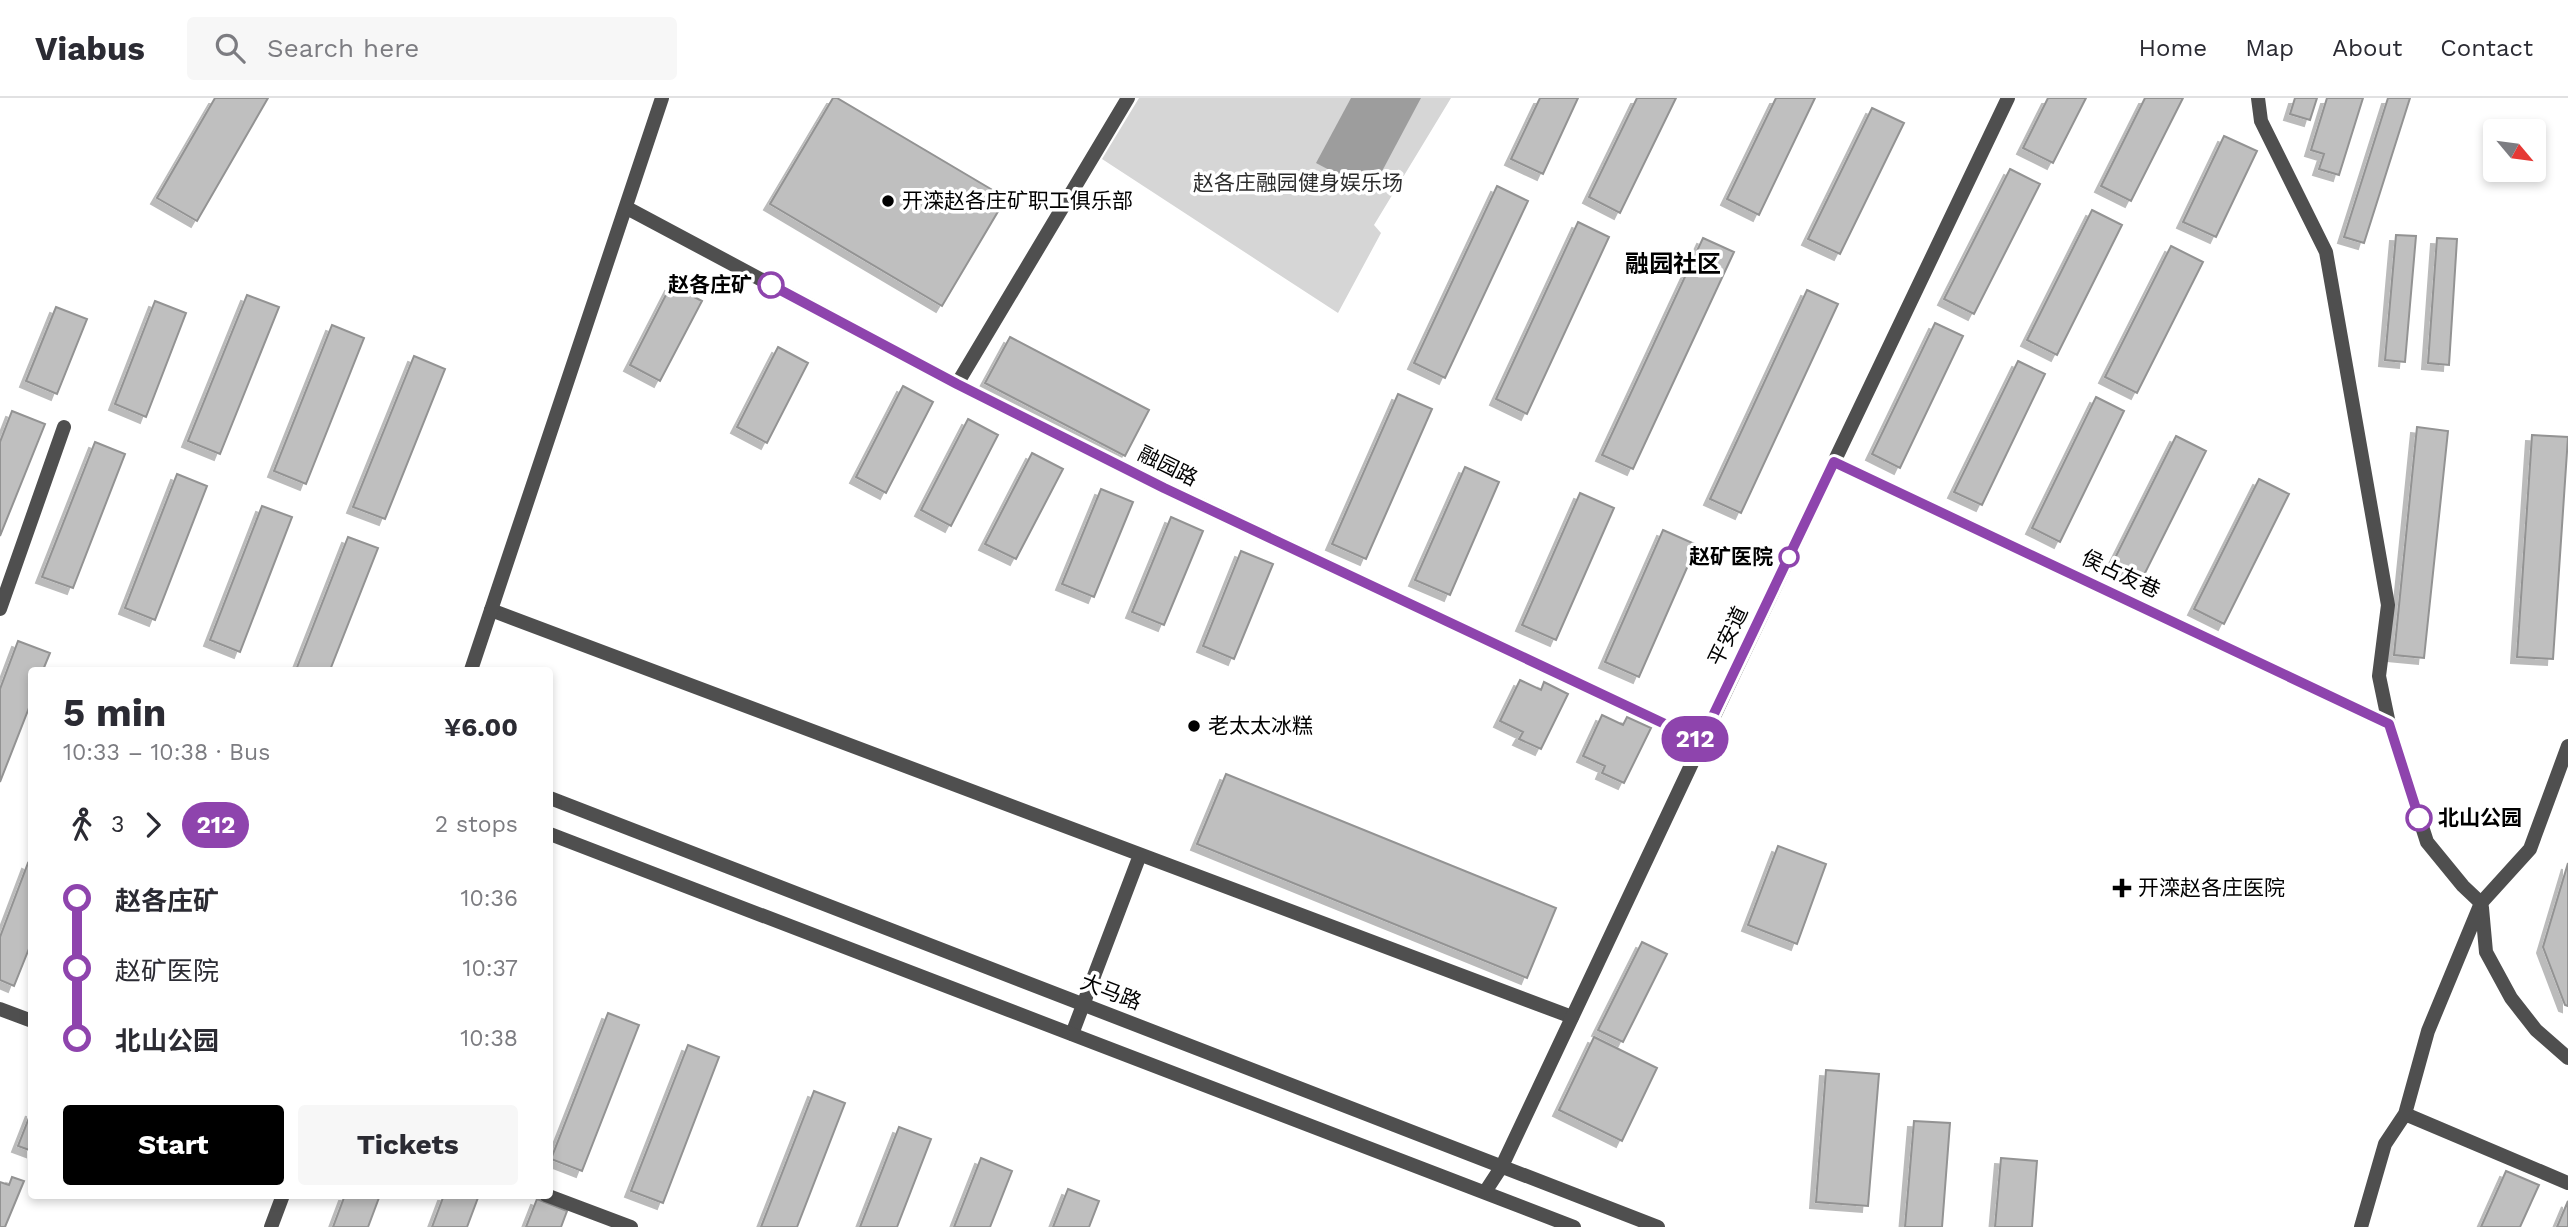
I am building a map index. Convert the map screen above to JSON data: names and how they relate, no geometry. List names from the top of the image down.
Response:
{
  "streets": {
    "street": [
      "融园路",
      "侯占友巷",
      "平安道",
      "大马路"
    ]
  },
  "crossings": [
    ["融园路", "平安道"],
    ["侯占友巷", "平安道"],
    ["平安道", "大马路"]
  ],
  "districts": ["融园社区"],
  "parks": ["赵各庄融园健身娱乐场"],
  "places": {
    "other": [
      "开滦赵各庄矿职工俱乐部",
      "赵各庄矿",
      "赵矿医院",
      "老太太冰糕",
      "北山公园"
    ],
    "health": ["开滦赵各庄医院"]
  },
  "lines": ["bus line 212"],
  "north": "bottom right",
  "page": {
    "header": "Viabus",
    "search": "Search here",
    "nav": [
      "Home",
      "Map",
      "About",
      "Contact"
    ],
    "on_map": "212",
    "heading": ["5 min", "10:33 – 10:38 · Bus", "¥6.00"],
    "legs": ["3", "212", "2 stops"],
    "list": [
      {
        "name": "赵各庄矿",
        "value": "10:36"
      },
      {
        "name": "赵矿医院",
        "value": "10:37"
      },
      {
        "name": "北山公园",
        "value": "10:38"
      }
    ],
    "buttons": ["Start", "Tickets"]
  }
}
